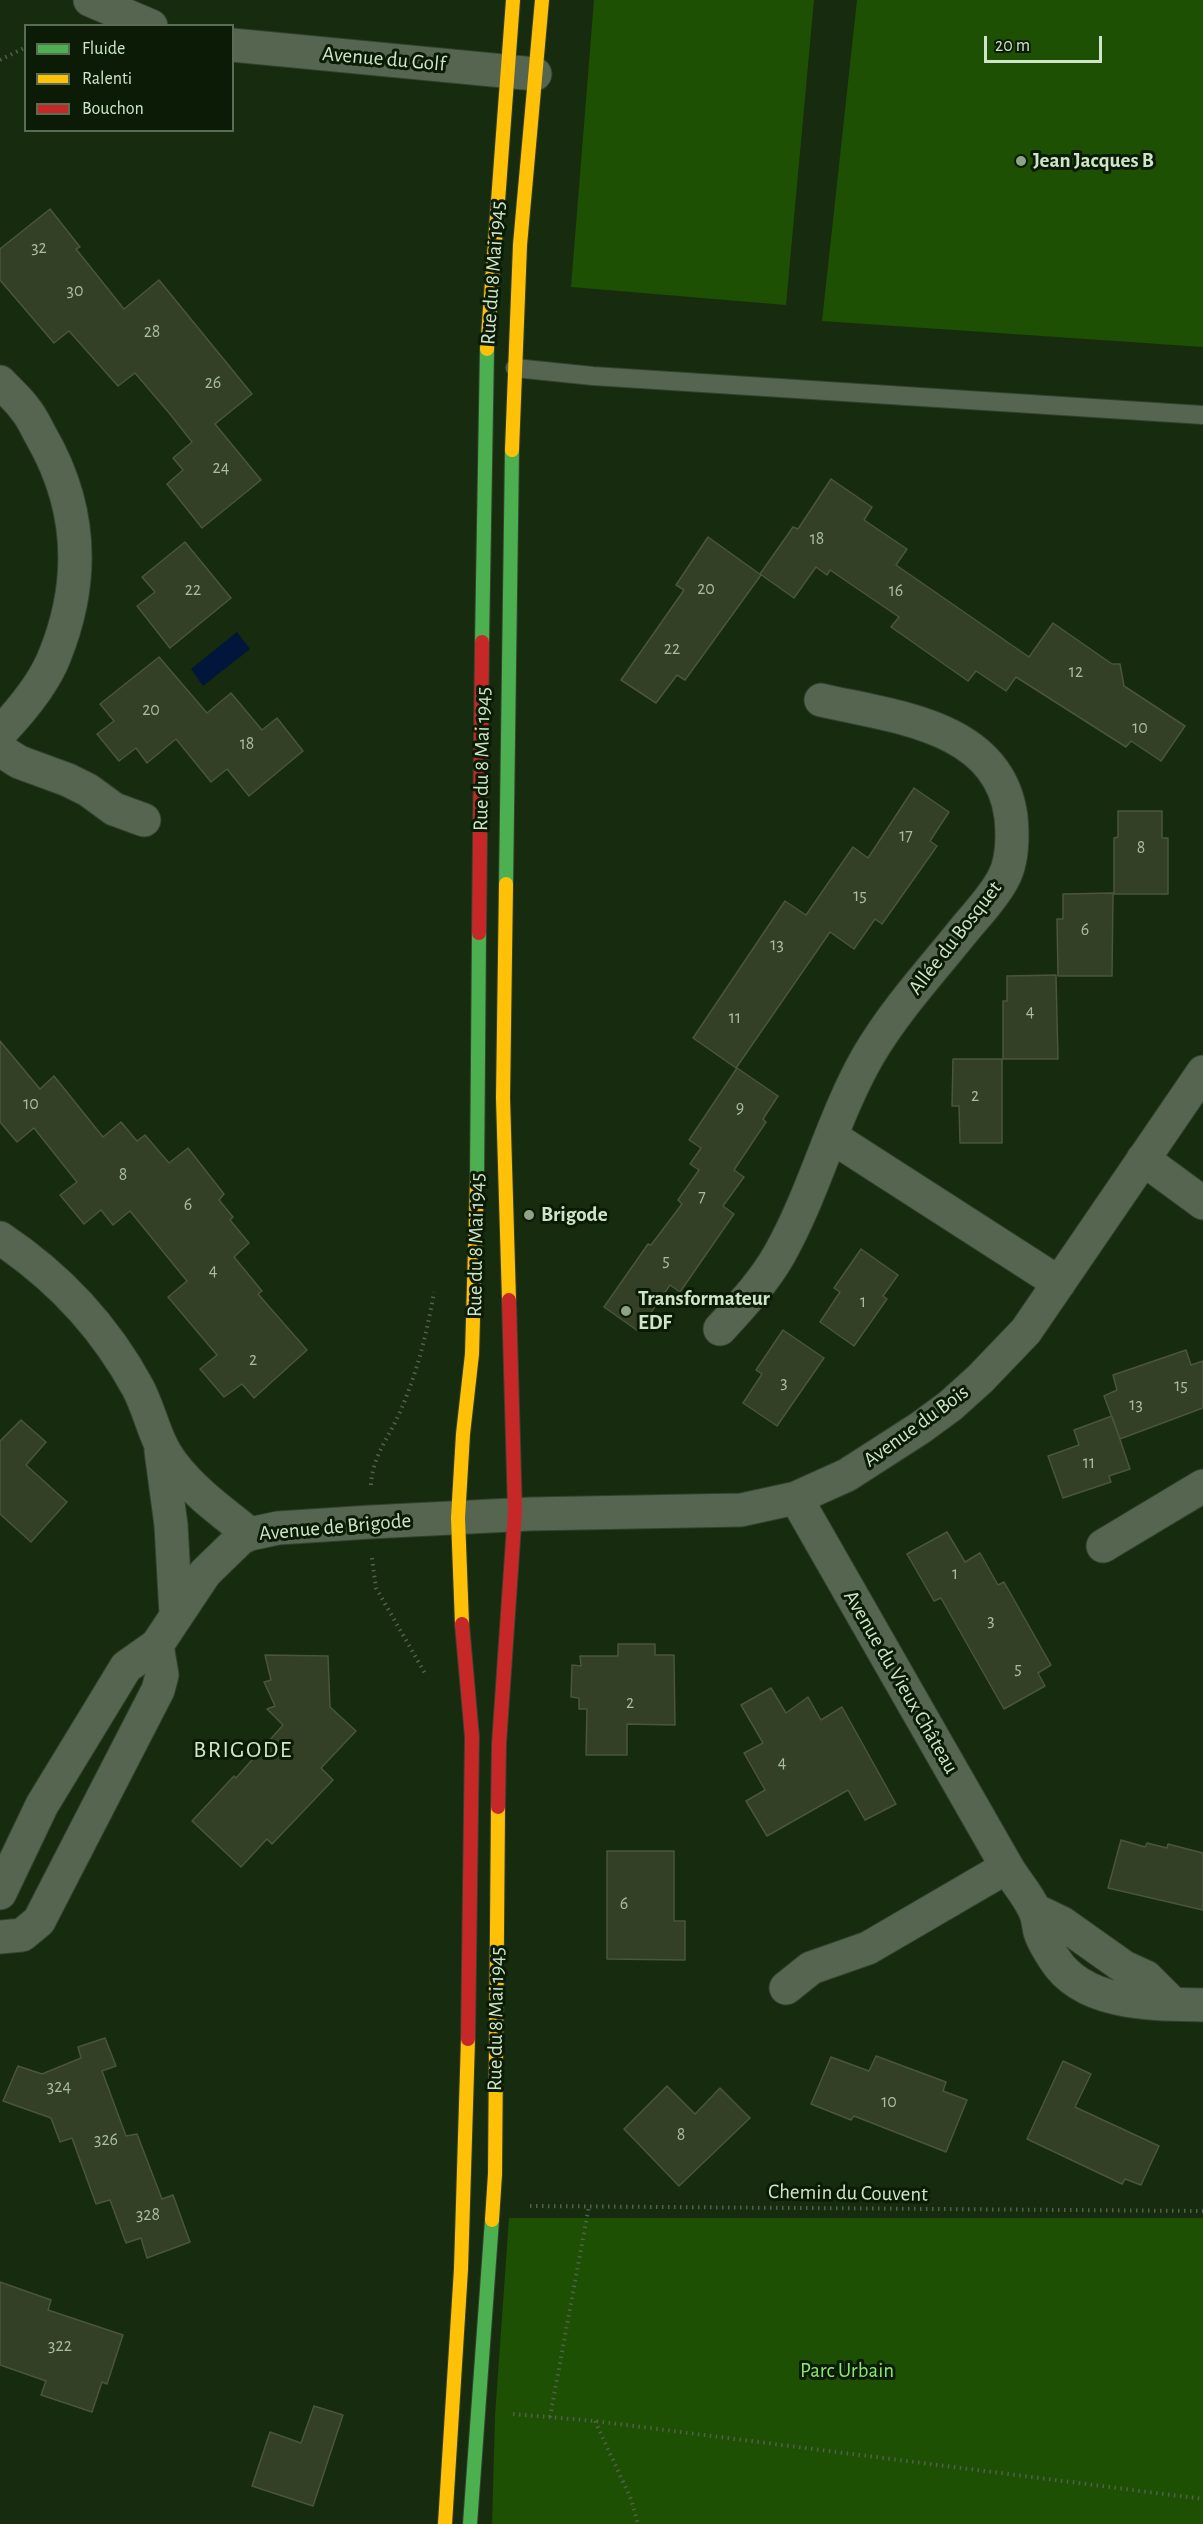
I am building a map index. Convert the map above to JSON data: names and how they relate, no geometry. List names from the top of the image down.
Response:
{
  "streets": {
    "main road": ["Rue du 8 Mai 1945"],
    "street": [
      "Avenue du Golf",
      "Allée du Bosquet",
      "Avenue du Bois",
      "Avenue de Brigode",
      "Avenue du Vieux Château"
    ],
    "path": ["Chemin du Couvent"]
  },
  "crossings": [
    ["Avenue du Golf", "Rue du 8 Mai 1945"],
    ["Rue du 8 Mai 1945", "Avenue du Bois"],
    ["Rue du 8 Mai 1945", "Avenue de Brigode"],
    ["Rue du 8 Mai 1945", "Chemin du Couvent"],
    ["Avenue du Bois", "Avenue du Vieux Château"]
  ],
  "districts": ["BRIGODE"],
  "parks": ["Parc Urbain"],
  "places": ["Jean Jacques B", "Brigode", "Transformateur EDF"],
  "house_numbers": [
    "32",
    "30",
    "28",
    "26",
    "24",
    "18",
    "20",
    "22",
    "16",
    "22",
    "12",
    "20",
    "10",
    "18",
    "17",
    "8",
    "15",
    "6",
    "13",
    "4",
    "11",
    "2",
    "10",
    "9",
    "8",
    "7",
    "6",
    "5",
    "4",
    "1",
    "2",
    "3",
    "15",
    "13",
    "11",
    "1",
    "3",
    "5",
    "2",
    "4",
    "6",
    "324",
    "10",
    "8",
    "326",
    "328",
    "322"
  ],
  "legend": ["Fluide", "Ralenti", "Bouchon"],
  "scale_bar": "20 m"
}
